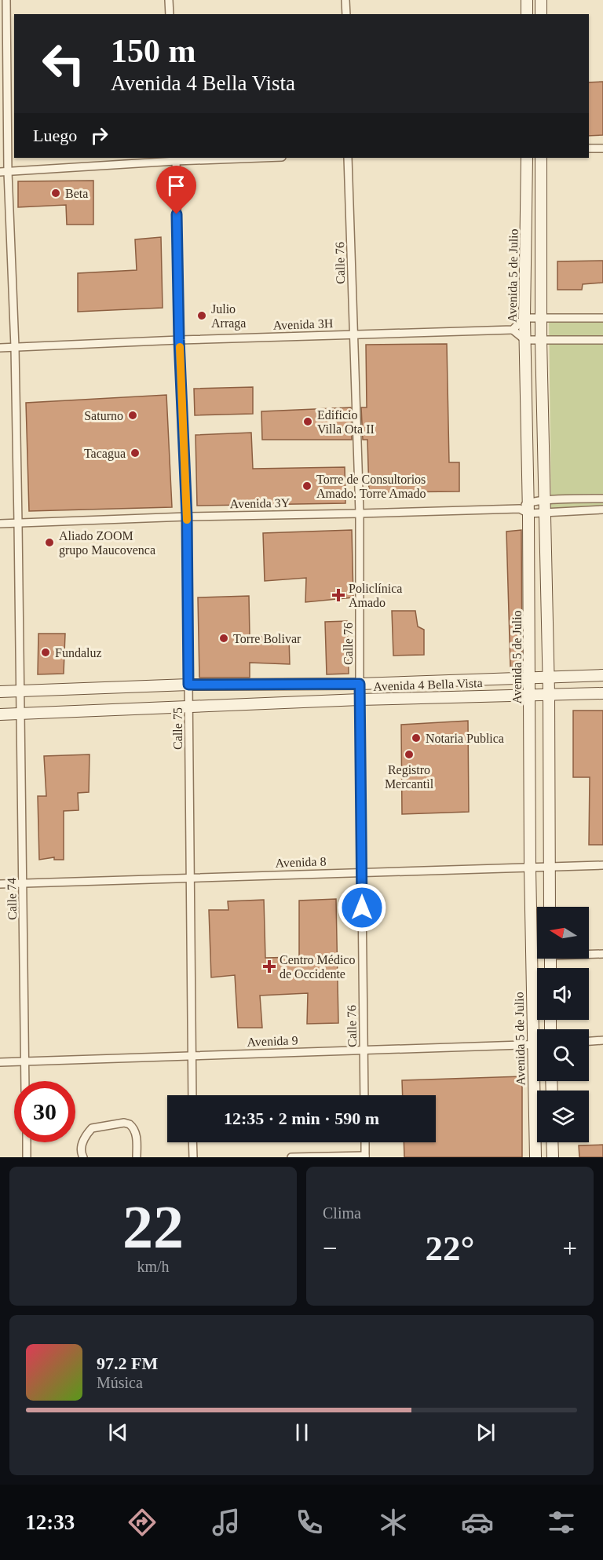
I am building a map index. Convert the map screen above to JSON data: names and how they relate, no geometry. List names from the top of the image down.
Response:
{
  "streets": {
    "main road": ["Avenida 5 de Julio", "Avenida 4 Bella Vista"],
    "street": [
      "Calle 76",
      "Avenida 3H",
      "Avenida 3Y",
      "Calle 75",
      "Avenida 8",
      "Calle 74",
      "Avenida 9"
    ]
  },
  "crossings": [
    ["Calle 76", "Avenida 3H"],
    ["Calle 76", "Avenida 3Y"],
    ["Calle 76", "Avenida 4 Bella Vista"],
    ["Calle 76", "Avenida 8"],
    ["Calle 76", "Avenida 9"],
    ["Avenida 5 de Julio", "Avenida 3Y"],
    ["Avenida 5 de Julio", "Avenida 4 Bella Vista"],
    ["Avenida 5 de Julio", "Avenida 8"],
    ["Avenida 5 de Julio", "Avenida 9"],
    ["Avenida 3H", "Calle 75"],
    ["Avenida 3H", "Calle 74"],
    ["Avenida 3Y", "Calle 75"],
    ["Avenida 3Y", "Calle 74"],
    ["Avenida 4 Bella Vista", "Calle 75"],
    ["Avenida 4 Bella Vista", "Calle 74"],
    ["Calle 75", "Avenida 8"],
    ["Calle 75", "Avenida 9"],
    ["Avenida 8", "Calle 74"],
    ["Calle 74", "Avenida 9"]
  ],
  "places": {
    "other": [
      "Beta",
      "Julio Arraga",
      "Saturno",
      "Edificio Villa Ota II",
      "Tacagua",
      "Torre de Consultorios Amado. Torre Amado",
      "Aliado ZOOM grupo Maucovenca",
      "Torre Bolivar",
      "Fundaluz",
      "Notaria Publica",
      "Registro Mercantil"
    ],
    "health": ["Policlínica Amado", "Centro Médico de Occidente"]
  },
  "north": "left",
  "page": {
    "turn": ["150 m", "Avenida 4 Bella Vista"],
    "then": "Luego",
    "limit": "30",
    "trip": "12:35 · 2 min · 590 m",
    "tile": [
      ["22", "km/h"],
      "Clima"
    ],
    "heat": ["−", "22°", "+"],
    "song": ["97.2 FM", "Música"],
    "tabs": "12:33"
  }
}
